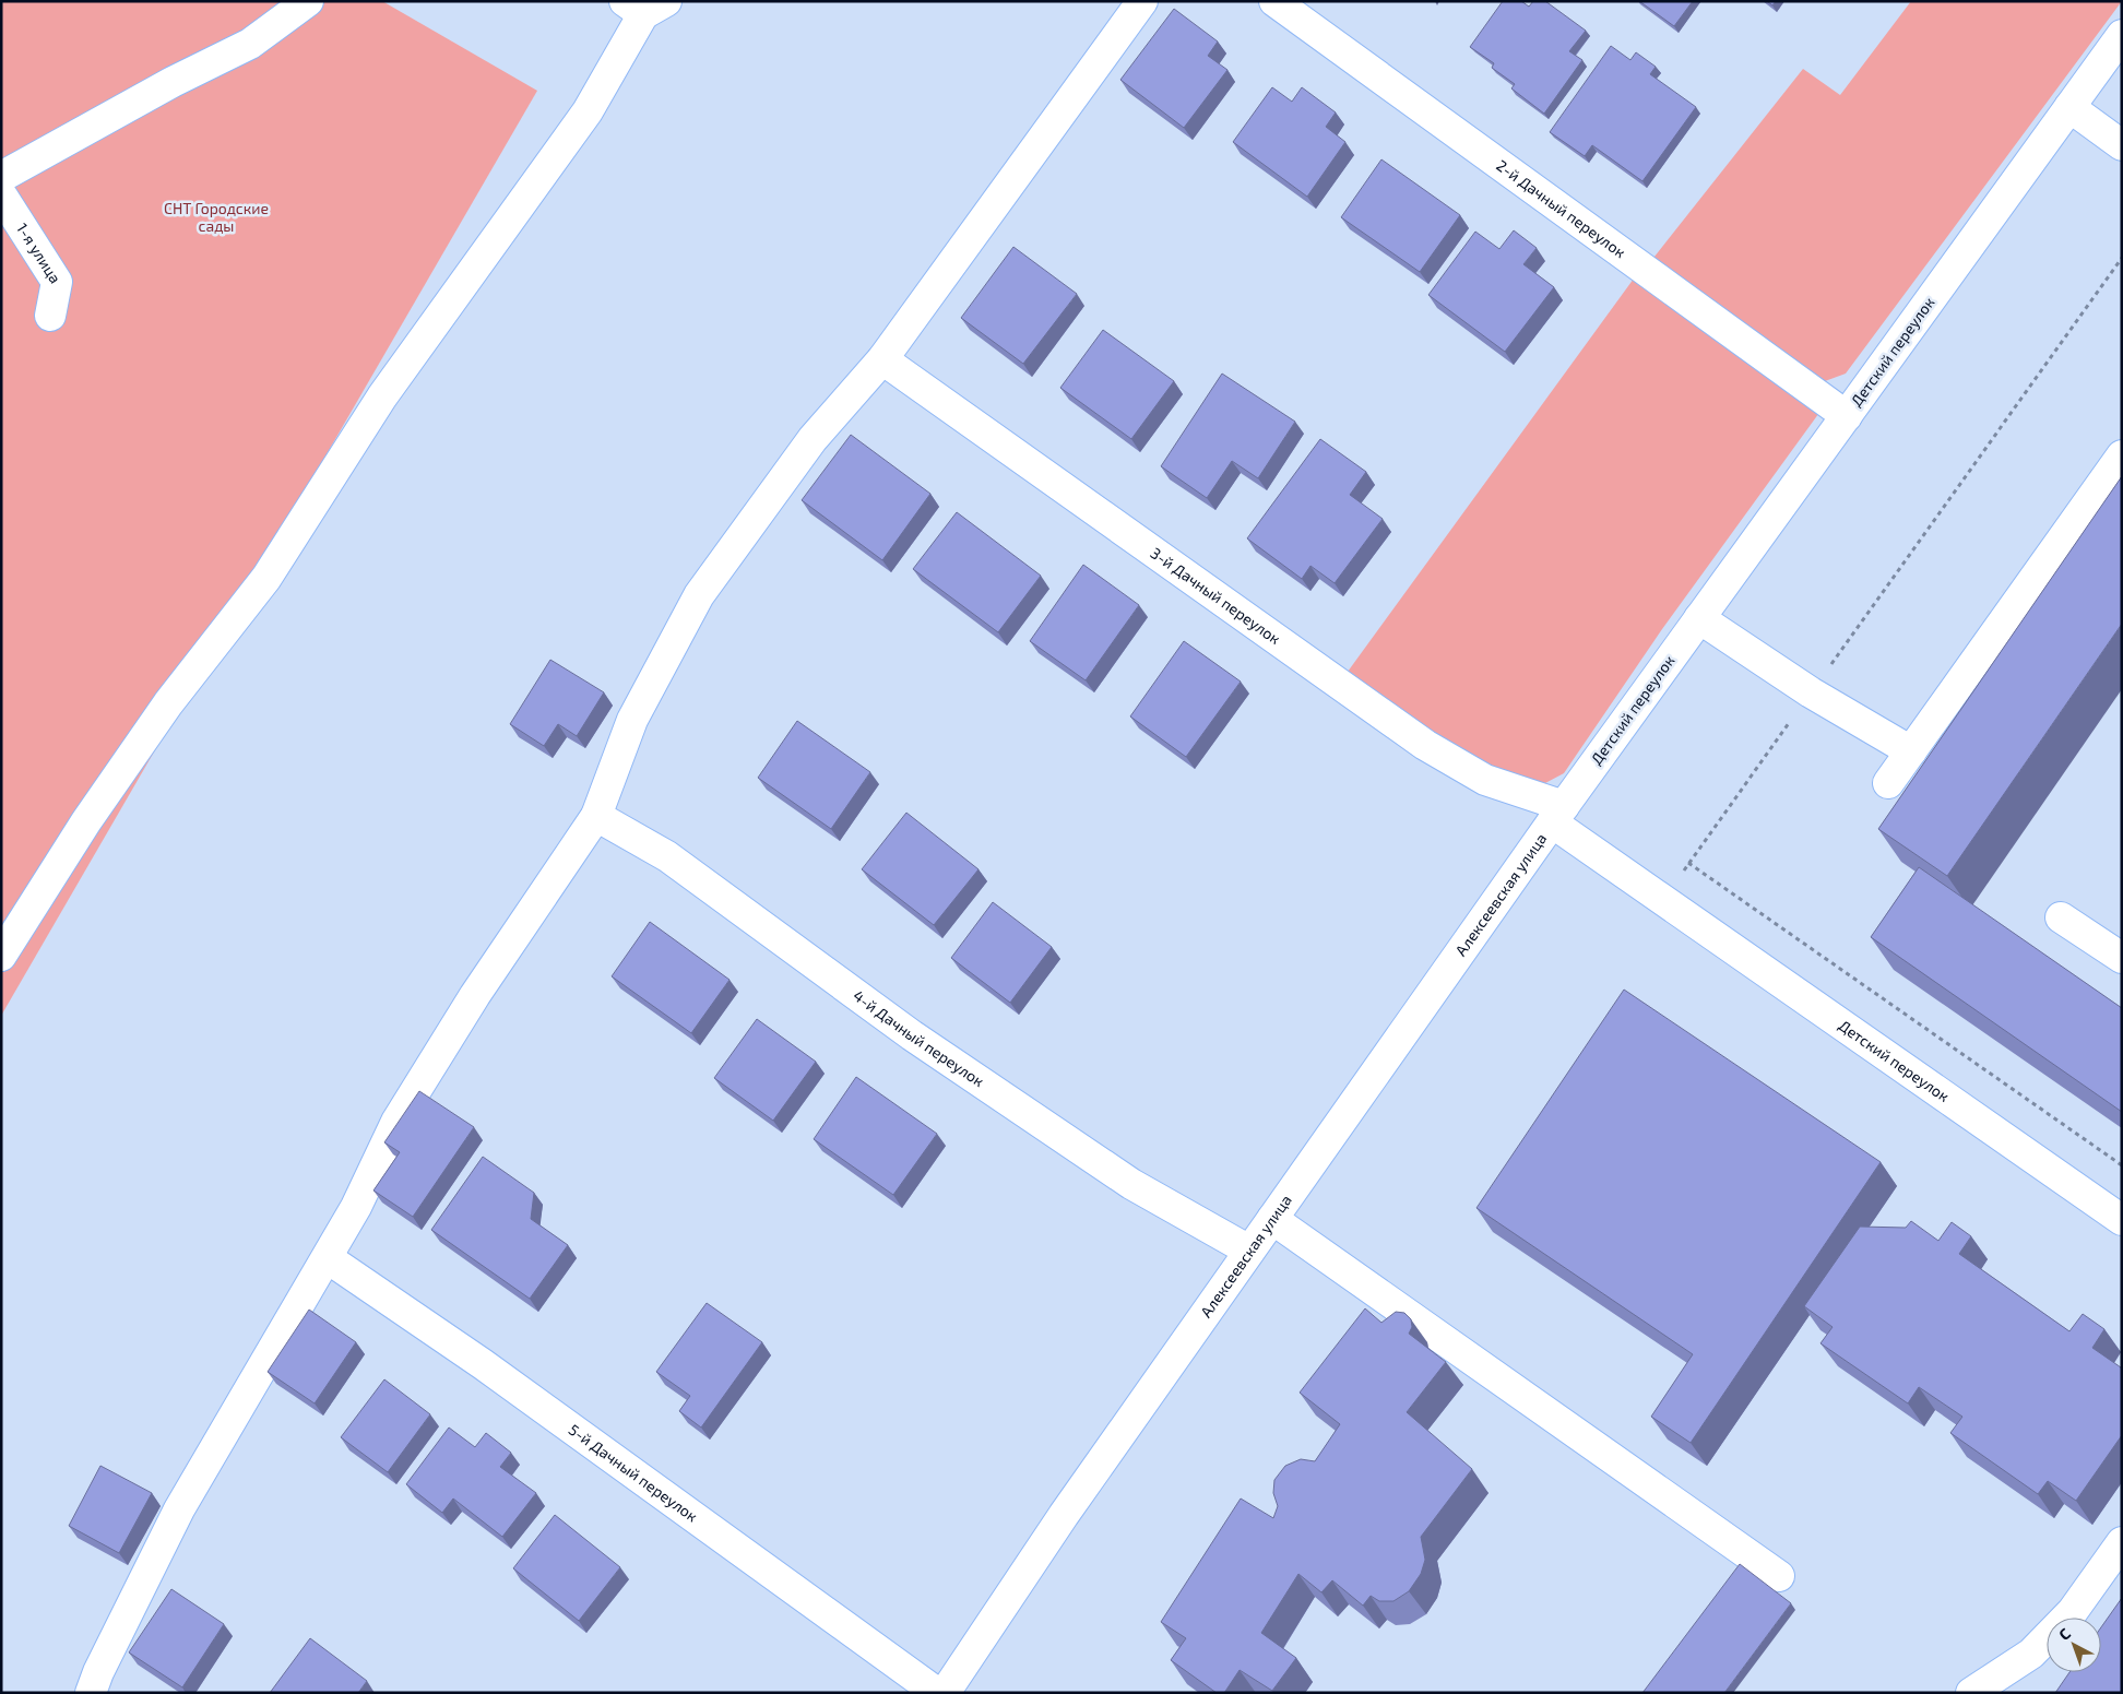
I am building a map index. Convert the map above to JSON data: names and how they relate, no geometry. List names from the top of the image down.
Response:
{
  "streets": {
    "street": [
      "2-й Дачный переулок",
      "1-я улица",
      "Детский переулок",
      "3-й Дачный переулок",
      "Алексеевская улица",
      "4-й Дачный переулок",
      "5-й Дачный переулок"
    ]
  },
  "crossings": [
    ["2-й Дачный переулок", "Детский переулок"],
    ["Детский переулок", "3-й Дачный переулок"],
    ["Детский переулок", "Алексеевская улица"],
    ["3-й Дачный переулок", "Алексеевская улица"],
    ["Алексеевская улица", "4-й Дачный переулок"]
  ],
  "parks": ["СНТ Городские сады"],
  "north": "top left"
}
